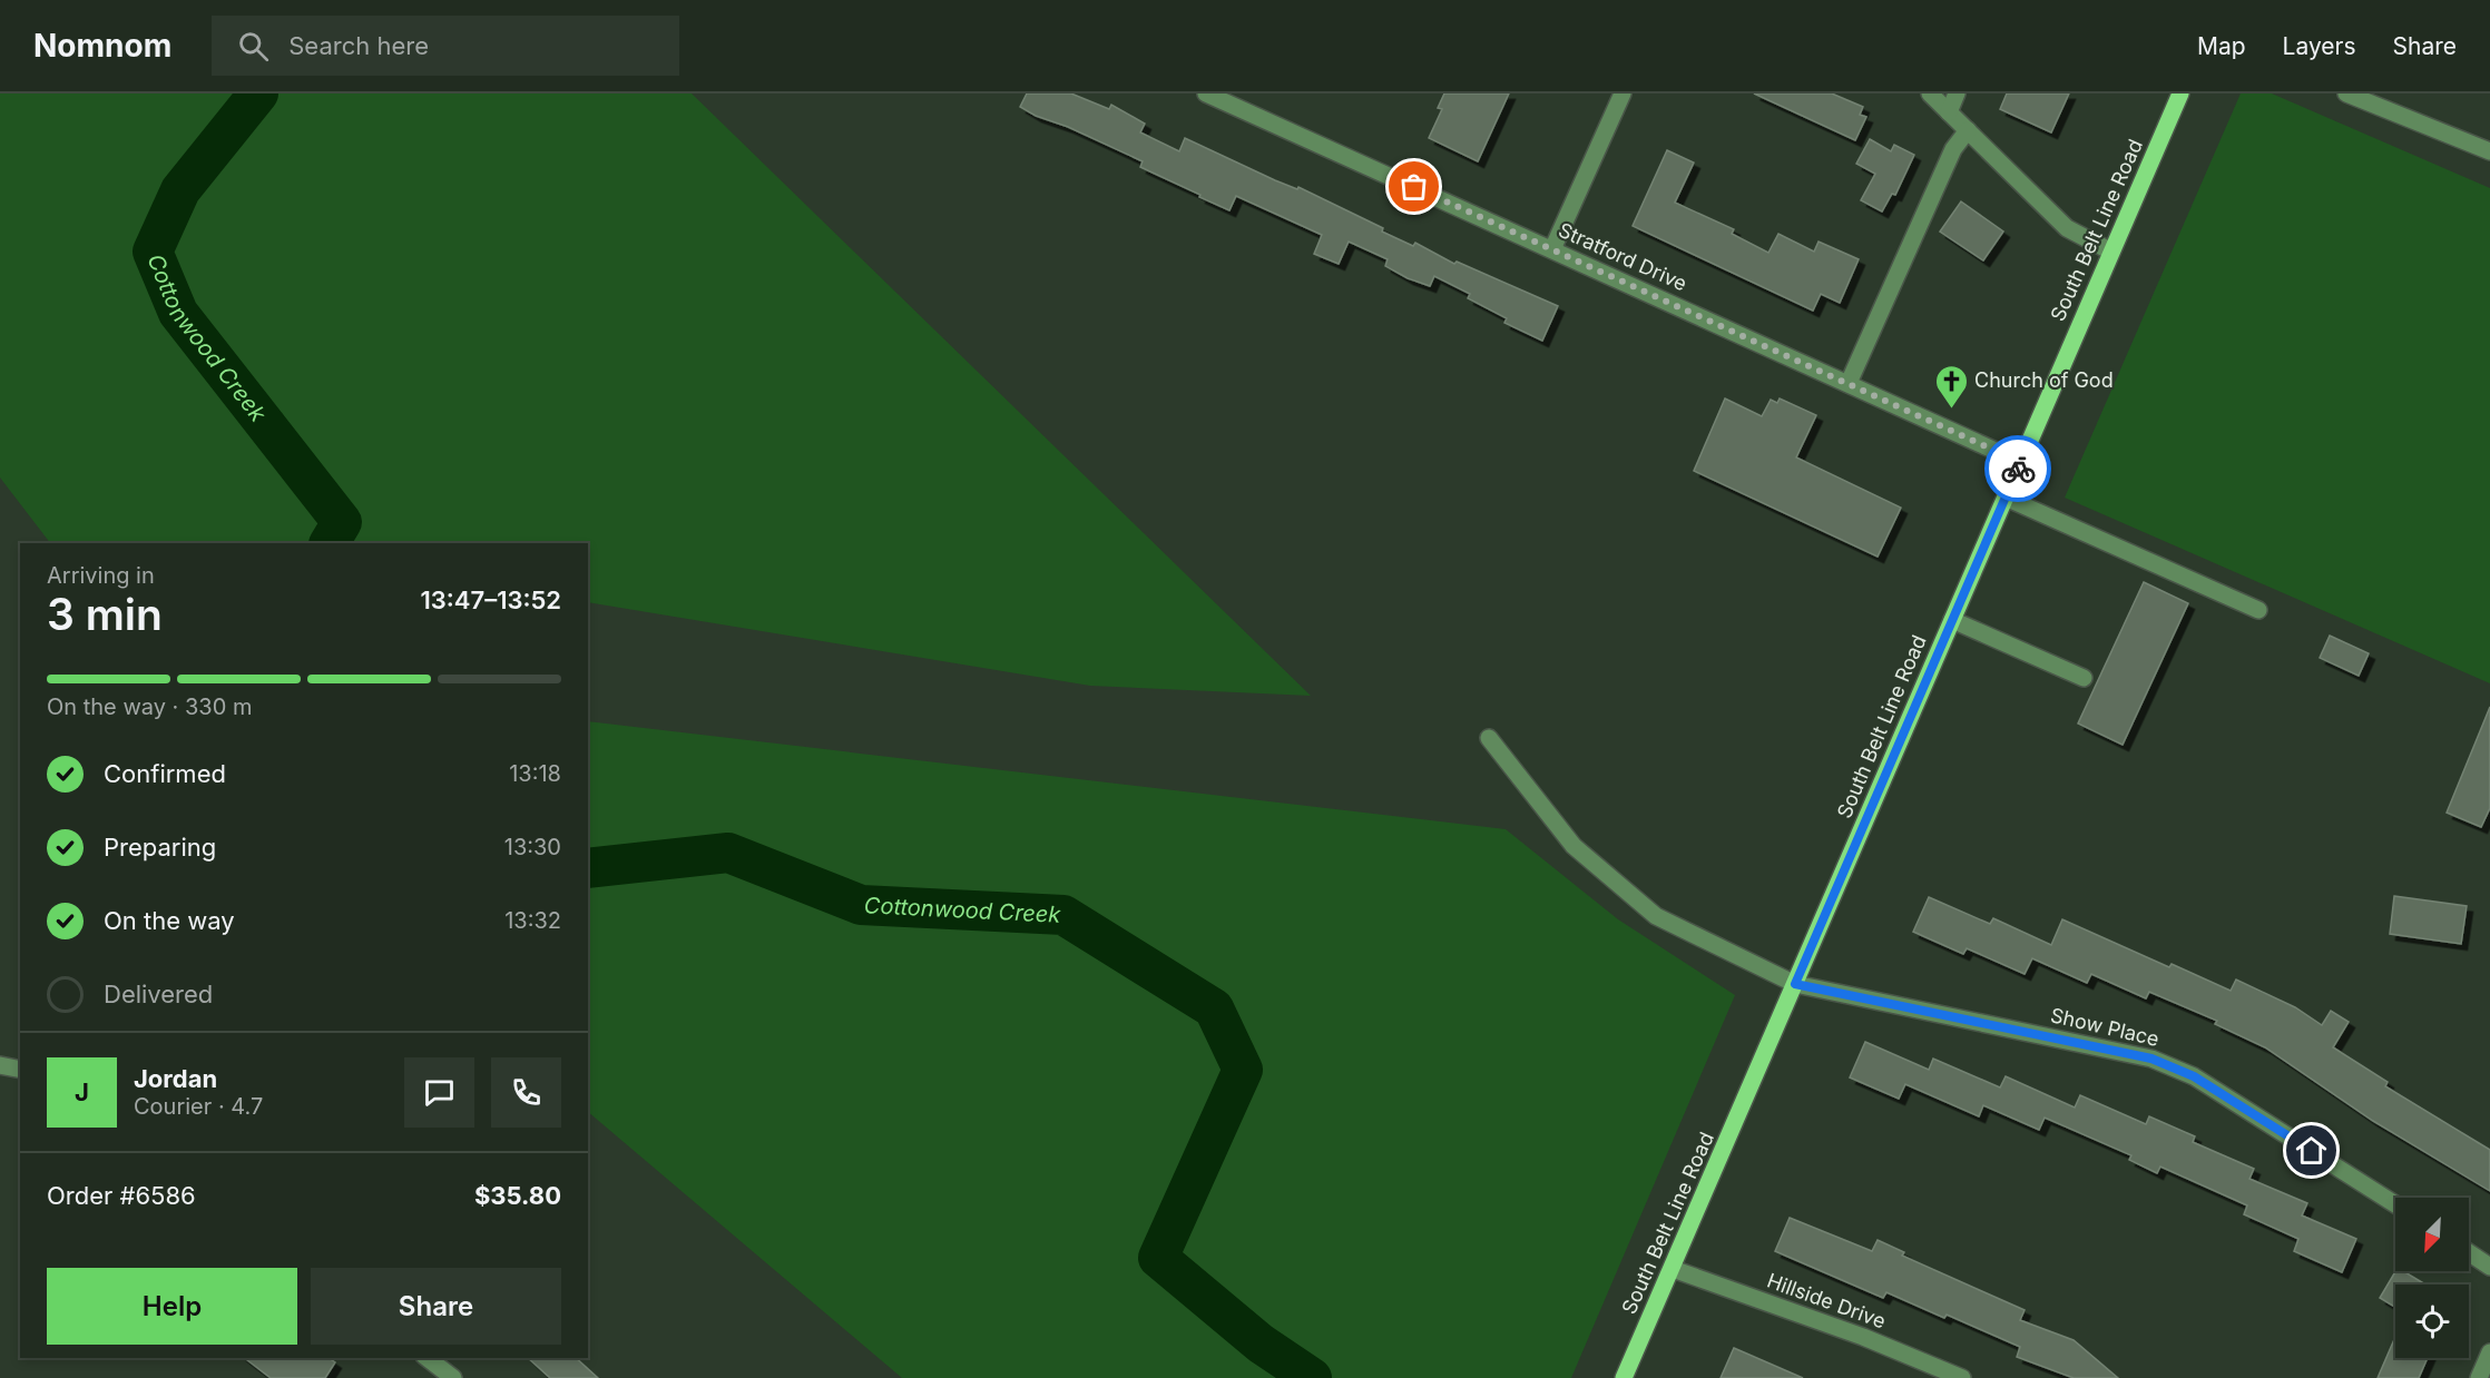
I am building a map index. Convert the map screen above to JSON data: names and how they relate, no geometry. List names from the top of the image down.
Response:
{
  "streets": {
    "main road": ["South Belt Line Road"],
    "street": ["Stratford Drive", "Show Place", "Hillside Drive"]
  },
  "crossings": [
    ["South Belt Line Road", "Stratford Drive"],
    ["South Belt Line Road", "Show Place"],
    ["South Belt Line Road", "Hillside Drive"]
  ],
  "water": ["Cottonwood Creek"],
  "places": {
    "church": ["Church of God"]
  },
  "north": "bottom left",
  "page": {
    "header": "Nomnom",
    "search": "Search here",
    "nav": ["Map", "Layers", "Share"],
    "heading": ["3 min", "Arriving in", "13:47–13:52"],
    "panel": [
      "Jordan",
      "Courier · 4.7",
      "Order #6586",
      "$35.80"
    ],
    "bar": "On the way · 330 m",
    "list": [
      ["Confirmed", "13:18"],
      ["Preparing", "13:30"],
      ["On the way", "13:32"],
      "Delivered"
    ],
    "round": "J",
    "buttons": ["Help", "Share"]
  }
}
